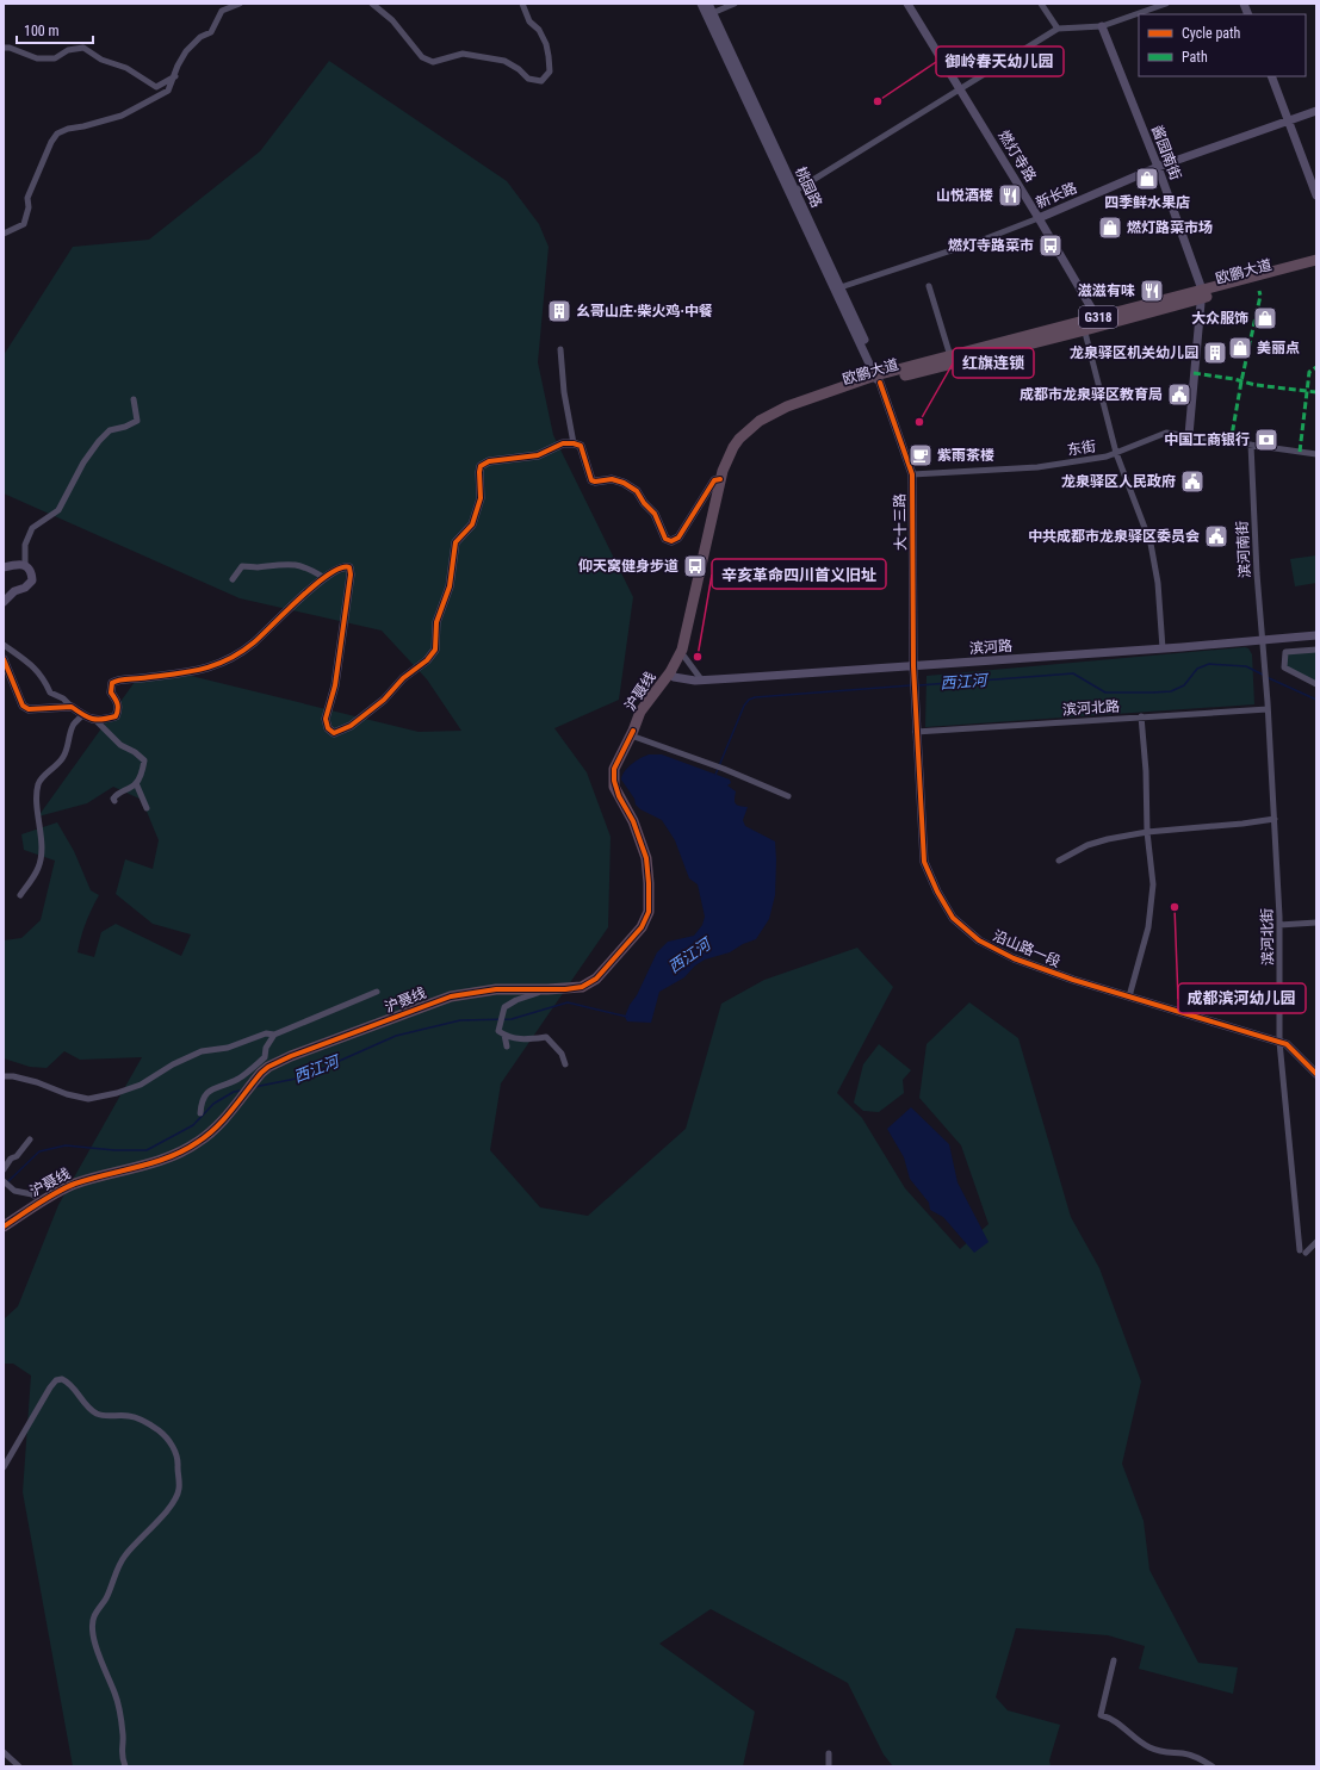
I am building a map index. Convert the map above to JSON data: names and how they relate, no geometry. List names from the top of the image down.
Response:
{
  "streets": {
    "highway": ["欧鹏大道", "G318", "沪聂线"],
    "street": [
      "酱园南街",
      "燃灯寺路",
      "桃园路",
      "新长路",
      "东街",
      "大十三路",
      "滨河南街",
      "滨河路",
      "滨河北路",
      "滨河北街",
      "沿山路一段"
    ]
  },
  "crossings": [
    ["酱园南街", "新长路"],
    ["酱园南街", "欧鹏大道"],
    ["燃灯寺路", "新长路"],
    ["燃灯寺路", "欧鹏大道"],
    ["桃园路", "新长路"],
    ["桃园路", "欧鹏大道"],
    ["桃园路", "大十三路"],
    ["桃园路", "沪聂线"],
    ["欧鹏大道", "大十三路"],
    ["欧鹏大道", "滨河路"],
    ["欧鹏大道", "沪聂线"],
    ["东街", "大十三路"],
    ["东街", "滨河南街"],
    ["大十三路", "滨河路"],
    ["大十三路", "沪聂线"],
    ["大十三路", "沿山路一段"],
    ["滨河南街", "滨河路"],
    ["滨河南街", "滨河北路"],
    ["滨河南街", "滨河北街"],
    ["滨河路", "沪聂线"],
    ["滨河北路", "滨河北街"],
    ["滨河北路", "沿山路一段"],
    ["滨河北街", "沿山路一段"]
  ],
  "water": ["西江河"],
  "places": {
    "other": [
      "御岭春天幼儿园",
      "红旗连锁",
      "辛亥革命四川首义旧址",
      "成都滨河幼儿园"
    ],
    "shop": [
      "四季鲜水果店",
      "燃灯路菜市场",
      "大众服饰",
      "美丽点"
    ],
    "restaurant": ["山悦酒楼", "滋滋有味"],
    "bus stop": ["燃灯寺路菜市", "仰天窝健身步道"],
    "building": ["幺哥山庄·柴火鸡·中餐", "龙泉驿区机关幼儿园"],
    "public building": ["成都市龙泉驿区教育局", "龙泉驿区人民政府", "中共成都市龙泉驿区委员会"],
    "bank": ["中国工商银行"],
    "cafe": ["紫雨茶楼"]
  },
  "legend": ["Cycle path", "Path"],
  "scale_bar": "100 m"
}
